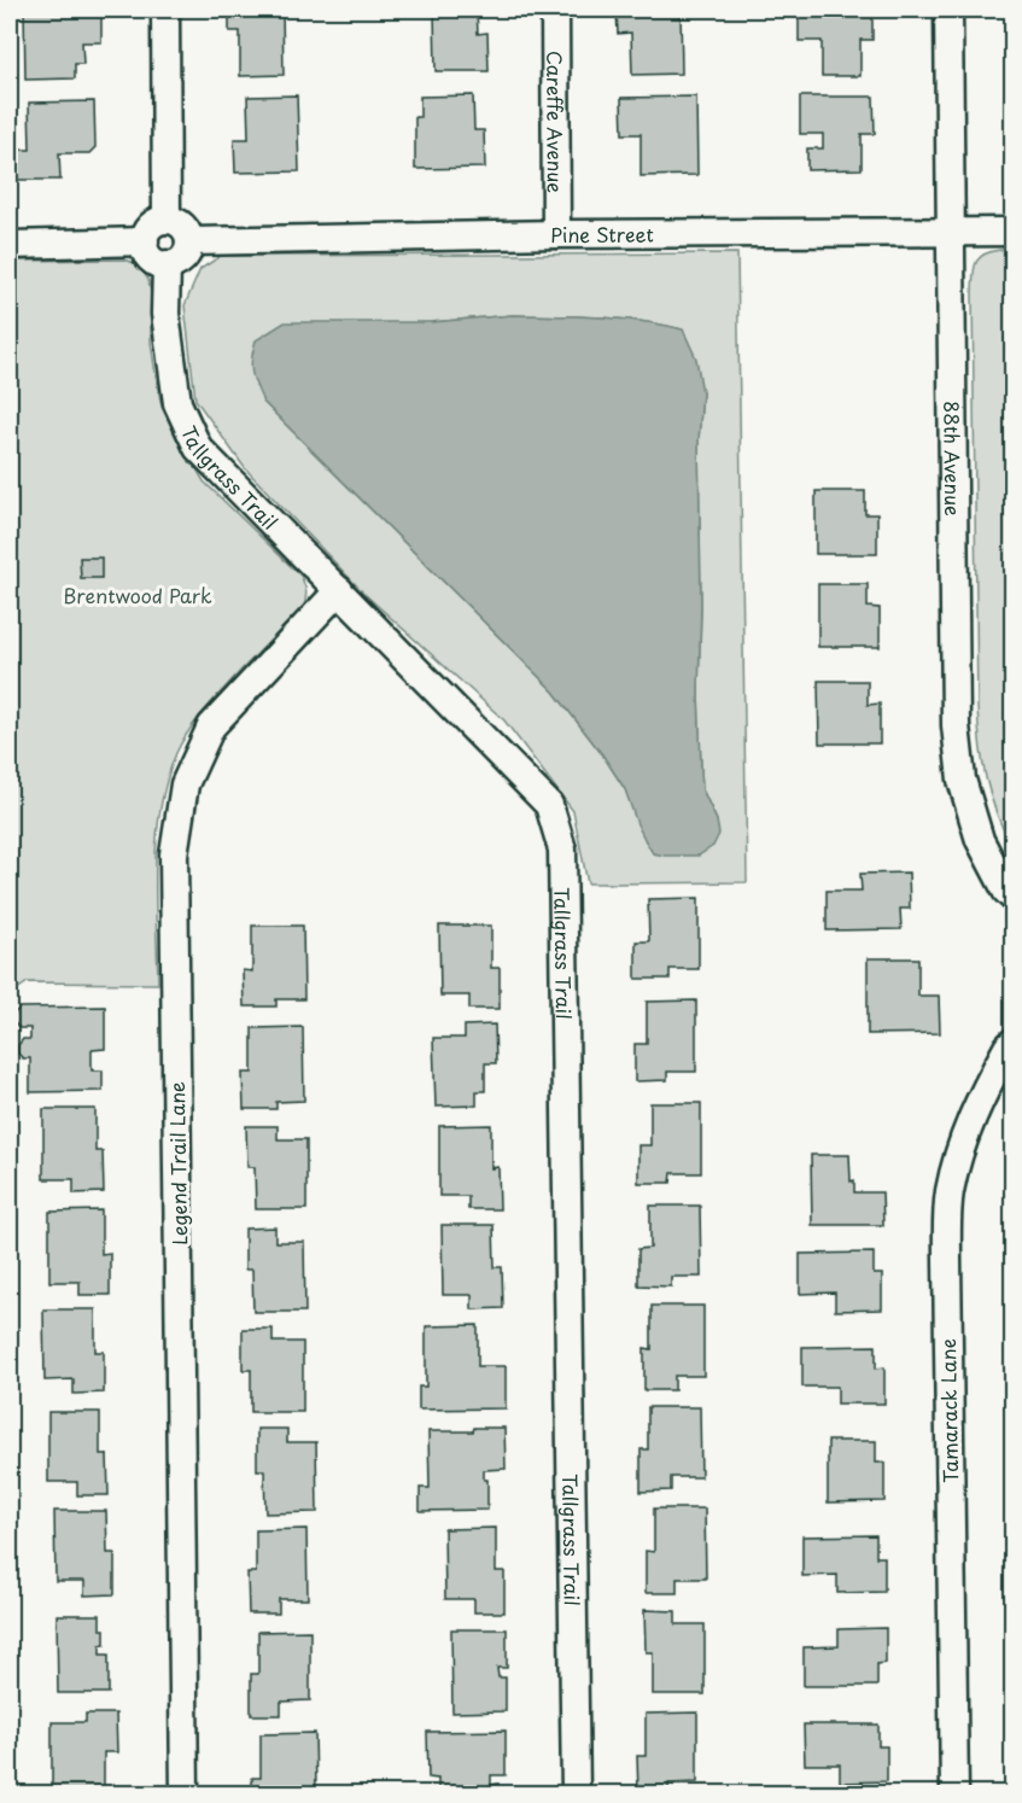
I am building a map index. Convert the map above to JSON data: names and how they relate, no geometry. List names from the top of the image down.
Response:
{
  "streets": {
    "street": [
      "Careffe Avenue",
      "Pine Street",
      "88th Avenue",
      "Tallgrass Trail",
      "Legend Trail Lane",
      "Tamarack Lane"
    ]
  },
  "crossings": [
    ["Careffe Avenue", "Pine Street"],
    ["Pine Street", "88th Avenue"],
    ["Pine Street", "Tallgrass Trail"],
    ["Tallgrass Trail", "Legend Trail Lane"]
  ],
  "parks": ["Brentwood Park"]
}
